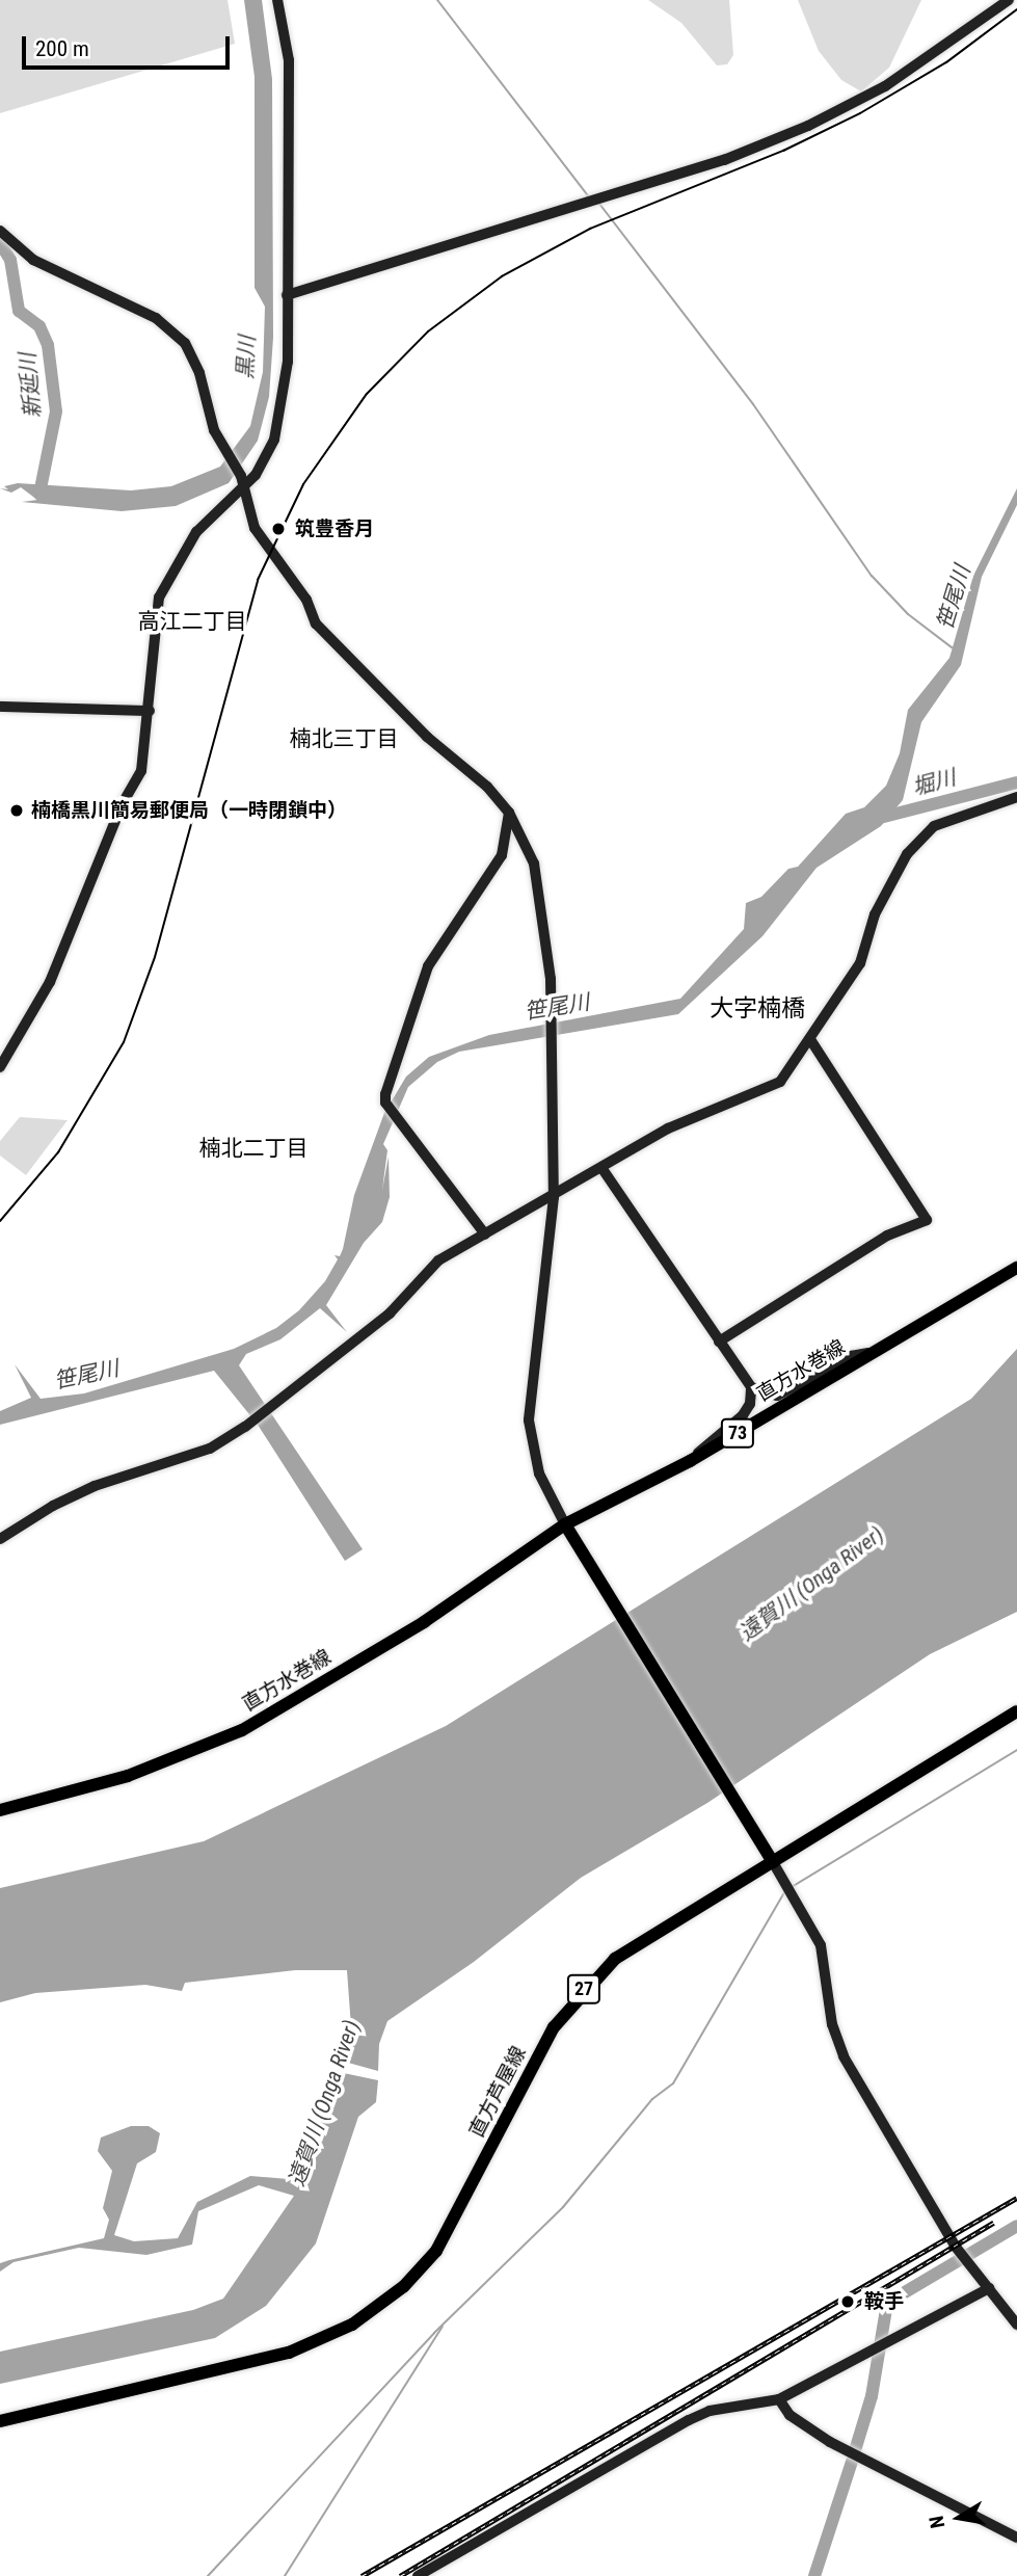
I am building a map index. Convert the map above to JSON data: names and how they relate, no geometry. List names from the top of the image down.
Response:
{
  "streets": {
    "main road": [
      "直方水巻線",
      "73",
      "27",
      "直方芦屋線"
    ]
  },
  "districts": [
    "高江二丁目",
    "楠北三丁目",
    "大字楠橋",
    "楠北二丁目"
  ],
  "water": [
    "黒川",
    "新延川",
    "笹尾川",
    "堀川",
    "遠賀川 (Onga River)"
  ],
  "places": ["筑豊香月", "楠橋黒川簡易郵便局（一時閉鎖中）", "鞍手"],
  "scale_bar": "200 m",
  "north": "left"
}
